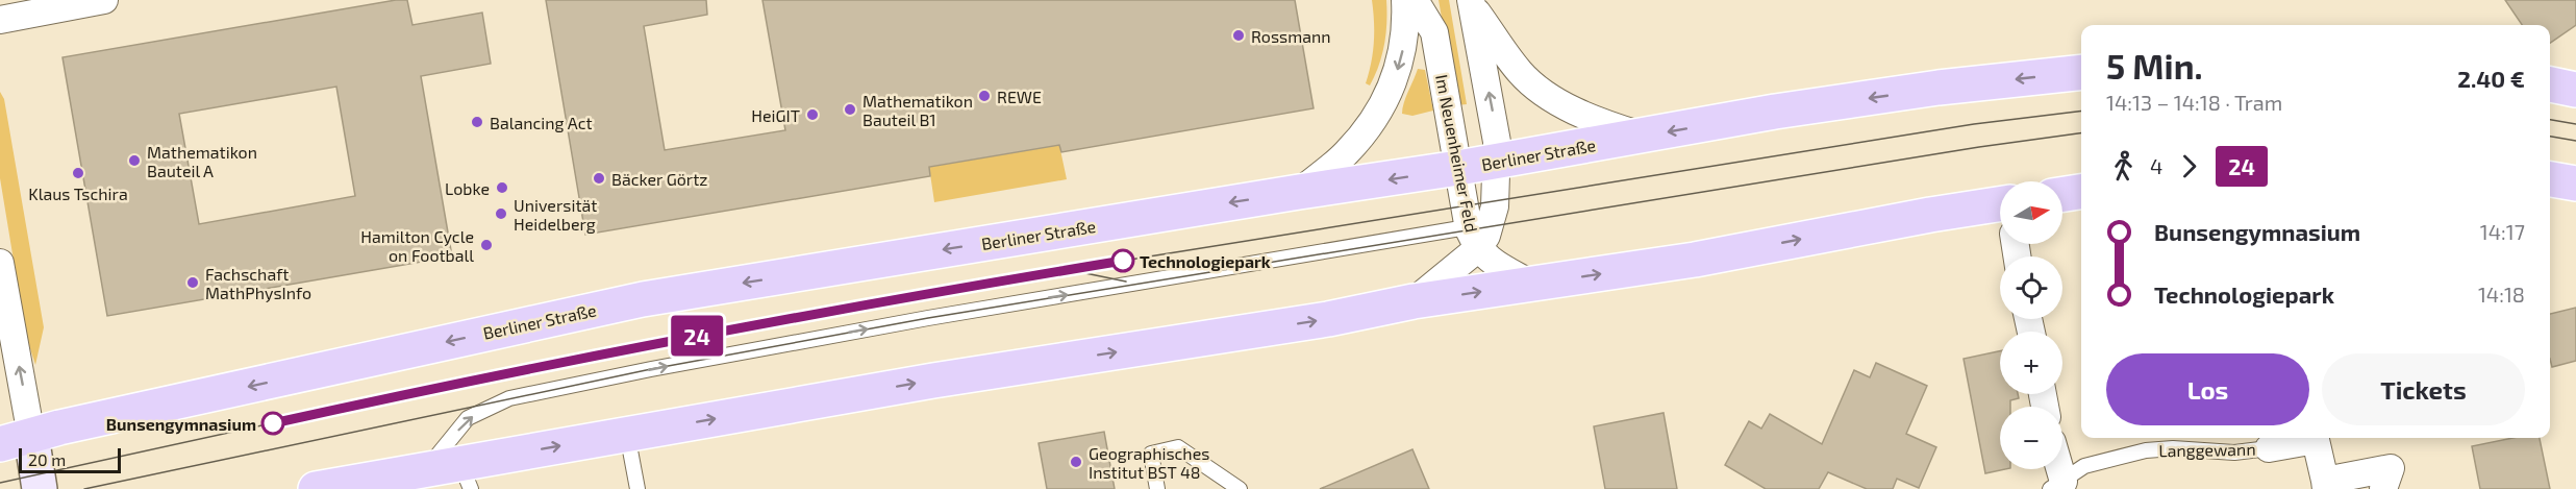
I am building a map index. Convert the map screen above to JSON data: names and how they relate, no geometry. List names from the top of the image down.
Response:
{
  "streets": {
    "main road": ["Berliner Straße"],
    "street": ["Im Neuenheimer Feld", "Langgewann"]
  },
  "crossings": [
    ["Im Neuenheimer Feld", "Berliner Straße"]
  ],
  "places": [
    "Rossmann",
    "REWE",
    "Mathematikon Bauteil B1",
    "HeiGIT",
    "Balancing Act",
    "Mathematikon Bauteil A",
    "Klaus Tschira",
    "Bäcker Görtz",
    "Lobke",
    "Universität Heidelberg",
    "Hamilton Cycle on Football",
    "Technologiepark",
    "Fachschaft MathPhysInfo",
    "Bunsengymnasium",
    "Geographisches Institut BST 48"
  ],
  "lines": ["tram line 24"],
  "scale_bar": "20 m",
  "north": "right",
  "page": {
    "on_map": "24",
    "heading": ["5 Min.", "14:13 – 14:18 · Tram", "2.40 €"],
    "legs": ["4", "24"],
    "map_buttons": ["+", "−"],
    "list": [
      {
        "name": "Bunsengymnasium",
        "value": "14:17"
      },
      {
        "name": "Technologiepark",
        "value": "14:18"
      }
    ],
    "buttons": ["Los", "Tickets"],
    "scale": "20 m"
  }
}
